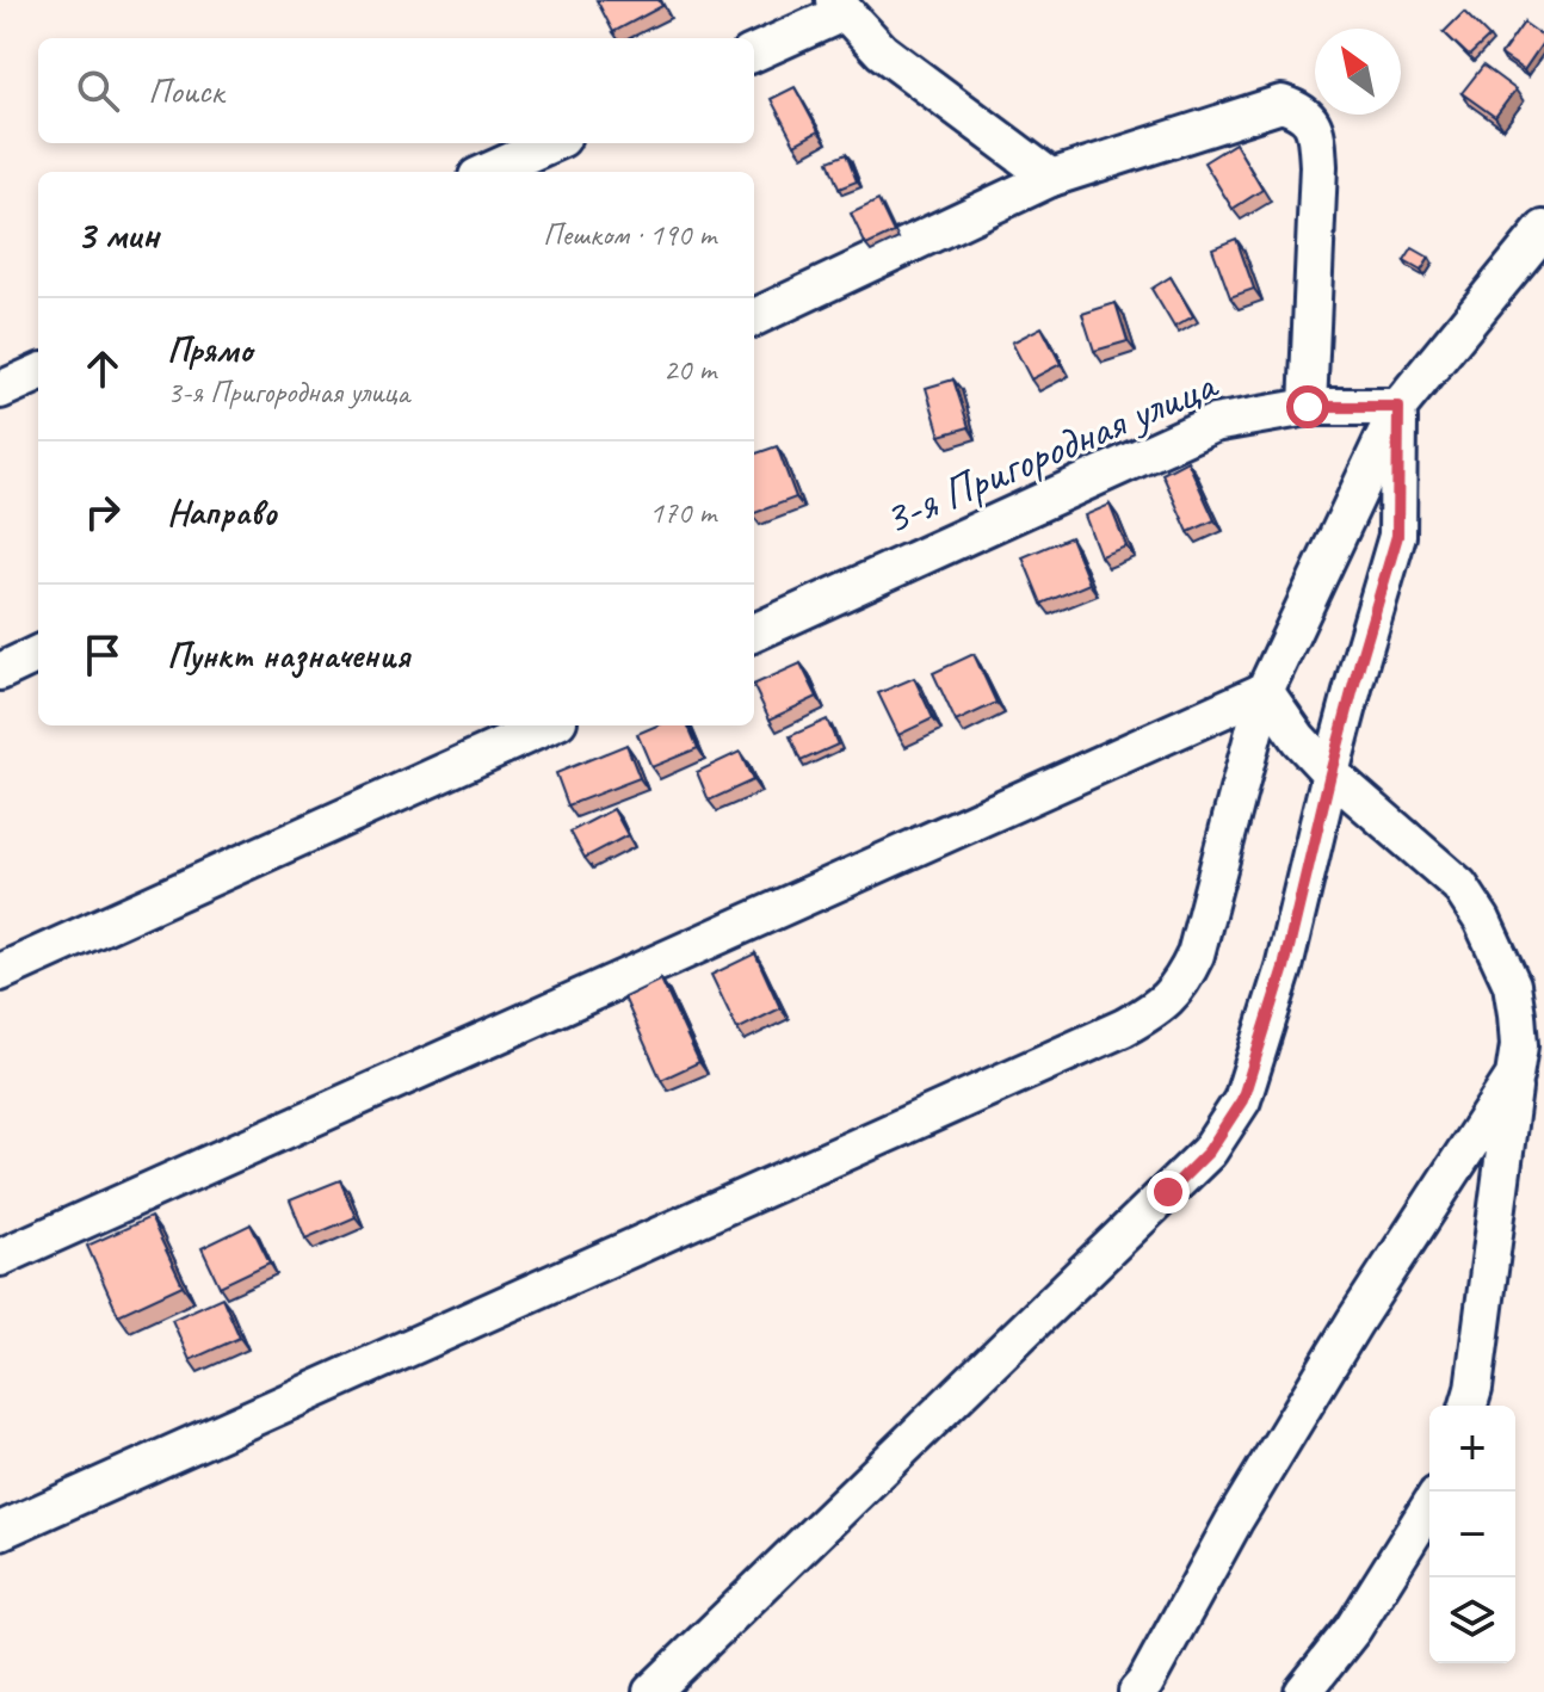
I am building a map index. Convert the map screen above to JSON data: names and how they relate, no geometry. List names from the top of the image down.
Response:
{
  "streets": {
    "street": ["3-я Пригородная улица"]
  },
  "north": "top left",
  "page": {
    "search": "Поиск",
    "heading": ["3 мин", "Пешком · 190 m"],
    "list": [
      ["Прямо", "3-я Пригородная улица", "20 m"],
      ["Направо", "170 m"],
      "Пункт назначения"
    ],
    "map_buttons": ["+", "−"]
  }
}
